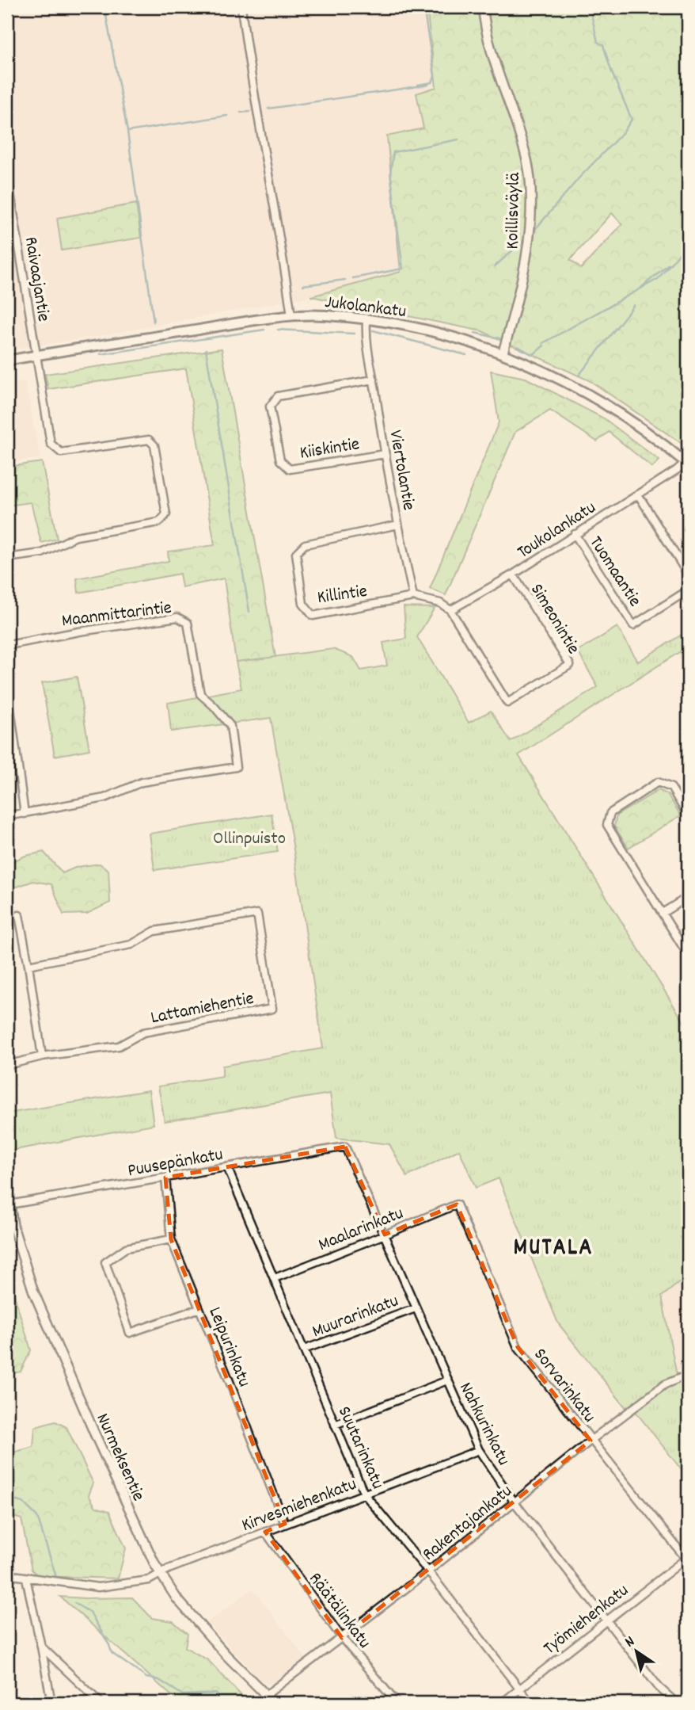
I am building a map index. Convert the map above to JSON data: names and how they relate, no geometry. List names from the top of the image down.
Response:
{
  "streets": {
    "main road": ["Jukolankatu"],
    "street": [
      "Koillisväylä",
      "Raivaajantie",
      "Kiiskintie",
      "Viertolantie",
      "Toukolankatu",
      "Tuomaantie",
      "Killintie",
      "Maanmittarintie",
      "Simeonintie",
      "Lattamiehentie",
      "Puusepänkatu",
      "Maalarinkatu",
      "Muurarinkatu",
      "Leipurinkatu",
      "Sorvarinkatu",
      "Nahkurinkatu",
      "Suutarinkatu",
      "Nurmeksentie",
      "Kirvesmiehenkatu",
      "Rakentajankatu",
      "Räätälinkatu",
      "Työmiehenkatu"
    ]
  },
  "crossings": [
    ["Koillisväylä", "Jukolankatu"],
    ["Raivaajantie", "Jukolankatu"],
    ["Jukolankatu", "Viertolantie"],
    ["Jukolankatu", "Toukolankatu"],
    ["Kiiskintie", "Viertolantie"],
    ["Viertolantie", "Killintie"],
    ["Toukolankatu", "Tuomaantie"],
    ["Toukolankatu", "Simeonintie"],
    ["Puusepänkatu", "Leipurinkatu"],
    ["Puusepänkatu", "Nahkurinkatu"],
    ["Puusepänkatu", "Suutarinkatu"],
    ["Puusepänkatu", "Nurmeksentie"],
    ["Maalarinkatu", "Sorvarinkatu"],
    ["Maalarinkatu", "Nahkurinkatu"],
    ["Maalarinkatu", "Suutarinkatu"],
    ["Muurarinkatu", "Nahkurinkatu"],
    ["Muurarinkatu", "Suutarinkatu"],
    ["Leipurinkatu", "Kirvesmiehenkatu"],
    ["Sorvarinkatu", "Rakentajankatu"],
    ["Sorvarinkatu", "Työmiehenkatu"],
    ["Nahkurinkatu", "Kirvesmiehenkatu"],
    ["Nahkurinkatu", "Rakentajankatu"],
    ["Nahkurinkatu", "Työmiehenkatu"],
    ["Suutarinkatu", "Kirvesmiehenkatu"],
    ["Suutarinkatu", "Rakentajankatu"],
    ["Suutarinkatu", "Työmiehenkatu"],
    ["Nurmeksentie", "Kirvesmiehenkatu"],
    ["Nurmeksentie", "Rakentajankatu"],
    ["Kirvesmiehenkatu", "Räätälinkatu"],
    ["Rakentajankatu", "Räätälinkatu"]
  ],
  "districts": ["MUTALA"],
  "parks": ["Ollinpuisto"],
  "north": "top left"
}
